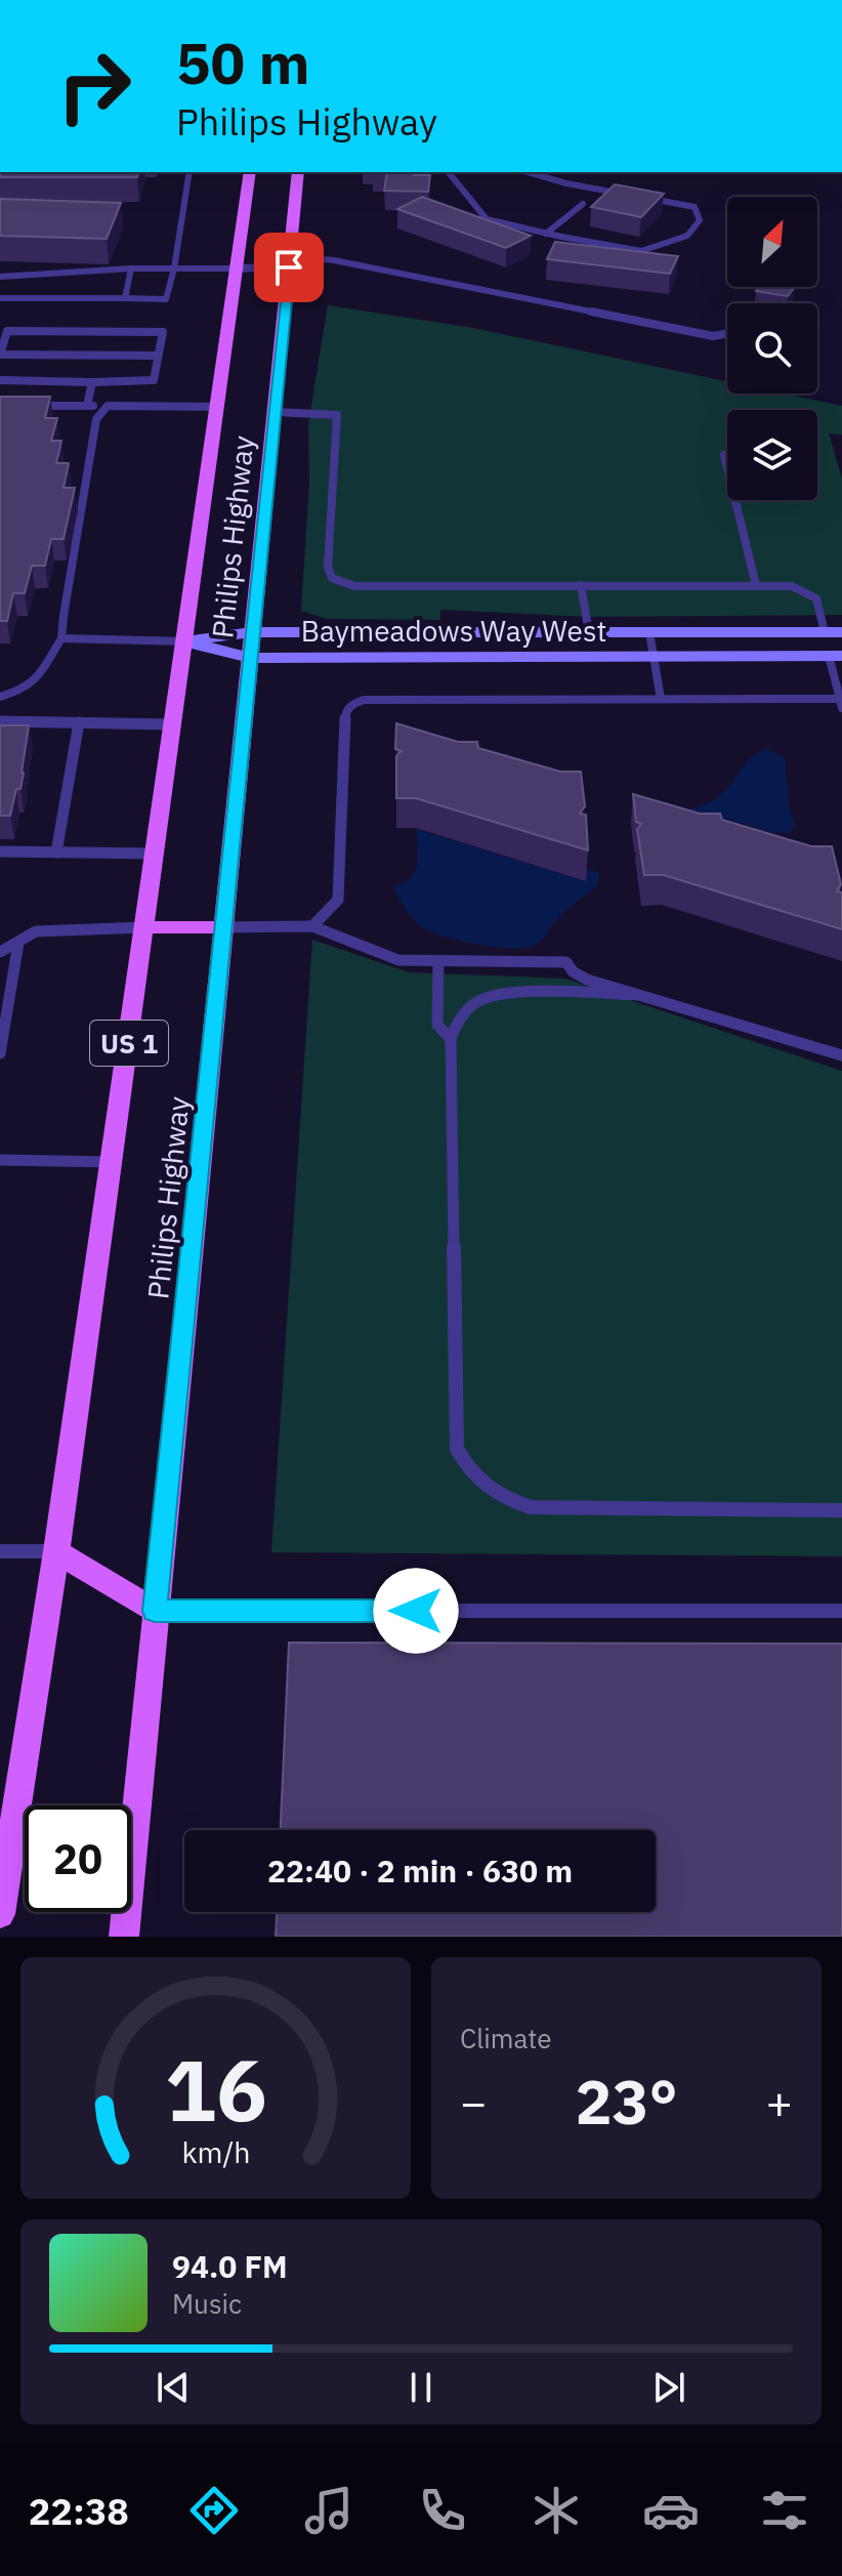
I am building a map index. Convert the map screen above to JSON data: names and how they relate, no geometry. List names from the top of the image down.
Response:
{
  "streets": {
    "main road": ["Philips Highway", "US 1"],
    "street": ["Baymeadows Way West"]
  },
  "crossings": [
    ["Philips Highway", "Baymeadows Way West"]
  ],
  "north": "top right",
  "page": {
    "turn": ["50 m", "Philips Highway"],
    "limit": "20",
    "trip": "22:40 · 2 min · 630 m",
    "tile": "Climate",
    "heat": ["−", "23°", "+"],
    "song": ["94.0 FM", "Music"],
    "tabs": "22:38",
    "gauge": ["16", "km/h"]
  }
}
